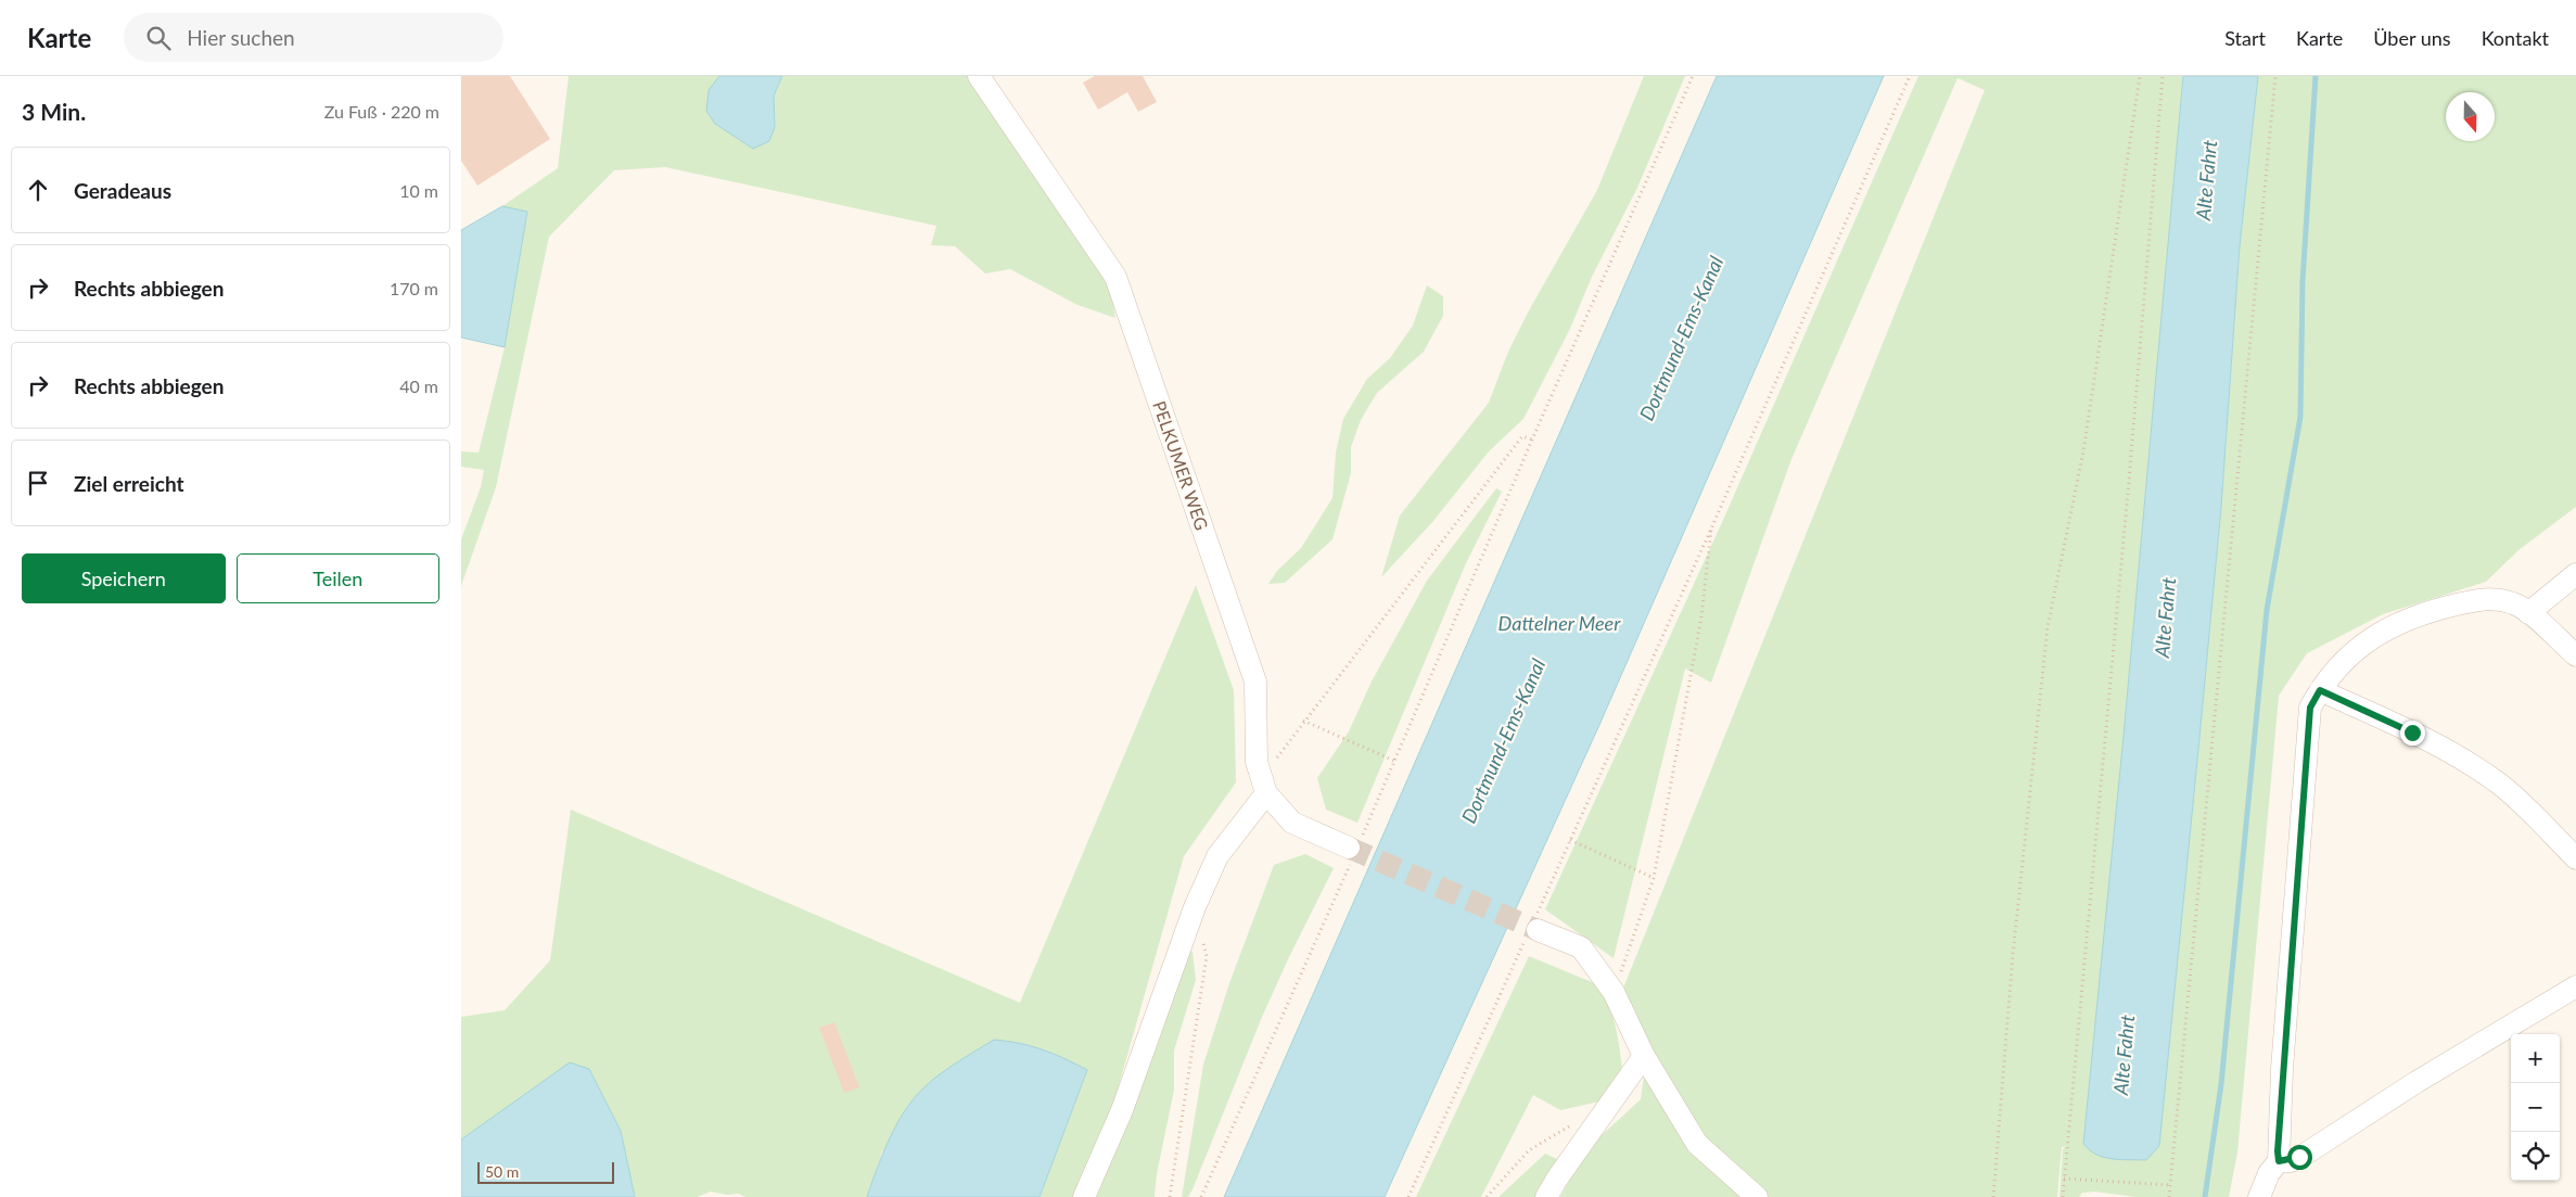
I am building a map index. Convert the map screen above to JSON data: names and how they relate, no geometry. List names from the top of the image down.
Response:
{
  "streets": {
    "street": ["PELKUMER WEG"]
  },
  "water": ["Alte Fahrt", "Dortmund-Ems-Kanal", "Dattelner Meer"],
  "scale_bar": "50 m",
  "north": "bottom",
  "page": {
    "header": "Karte",
    "search": "Hier suchen",
    "nav": [
      "Start",
      "Karte",
      "Über uns",
      "Kontakt"
    ],
    "heading": ["3 Min.", "Zu Fuß · 220 m"],
    "list": [
      ["Geradeaus", "10 m"],
      ["Rechts abbiegen", "170 m"],
      ["Rechts abbiegen", "40 m"],
      "Ziel erreicht"
    ],
    "buttons": ["Speichern", "Teilen"],
    "map_buttons": ["+", "−"],
    "scale": "50 m"
  }
}
